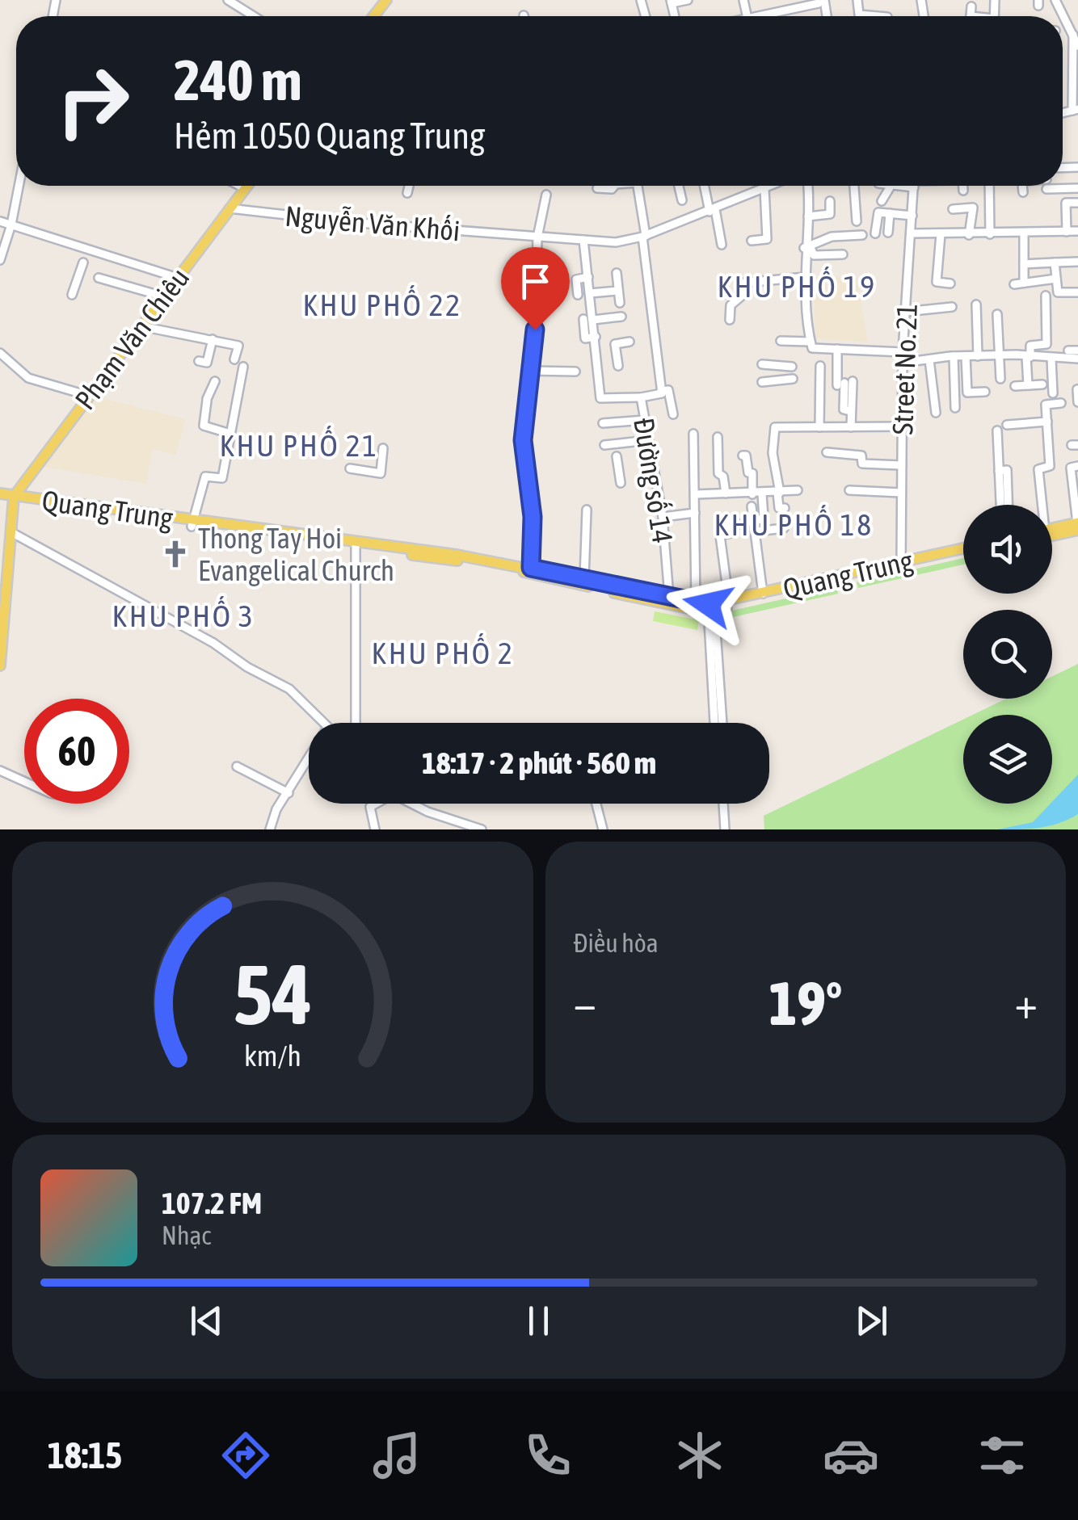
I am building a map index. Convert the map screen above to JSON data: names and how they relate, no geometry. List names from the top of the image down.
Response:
{
  "streets": {
    "main road": ["Phạm Văn Chiêu", "Quang Trung"],
    "street": ["Nguyễn Văn Khối", "Street No. 21", "Đường số 14"]
  },
  "crossings": [
    ["Nguyễn Văn Khối", "Phạm Văn Chiêu"],
    ["Nguyễn Văn Khối", "Đường số 14"],
    ["Phạm Văn Chiêu", "Quang Trung"],
    ["Street No. 21", "Quang Trung"],
    ["Đường số 14", "Quang Trung"]
  ],
  "districts": [
    "KHU PHỐ 19",
    "KHU PHỐ 22",
    "KHU PHỐ 21",
    "KHU PHỐ 18",
    "KHU PHỐ 3",
    "KHU PHỐ 2"
  ],
  "places": {
    "church": ["Thong Tay Hoi Evangelical Church"]
  },
  "page": {
    "turn": ["240 m", "Hẻm 1050 Quang Trung"],
    "limit": "60",
    "trip": "18:17 · 2 phút · 560 m",
    "tile": "Điều hòa",
    "heat": ["−", "19°", "+"],
    "song": ["107.2 FM", "Nhạc"],
    "tabs": "18:15",
    "gauge": ["54", "km/h"]
  }
}
